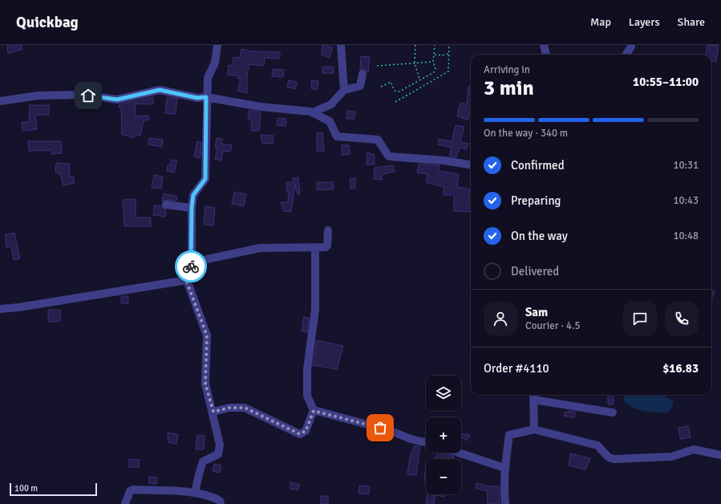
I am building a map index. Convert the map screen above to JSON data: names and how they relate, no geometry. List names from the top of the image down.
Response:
{
  "scale_bar": "100 m",
  "page": {
    "header": "Quickbag",
    "nav": ["Map", "Layers", "Share"],
    "heading": ["3 min", "Arriving in", "10:55–11:00"],
    "panel": [
      "Sam",
      "Courier · 4.5",
      "Order #4110",
      "$16.83"
    ],
    "bar": "On the way · 340 m",
    "list": [
      ["Confirmed", "10:31"],
      ["Preparing", "10:43"],
      ["On the way", "10:48"],
      "Delivered"
    ],
    "map_buttons": ["+", "−"],
    "scale": "100 m"
  }
}
